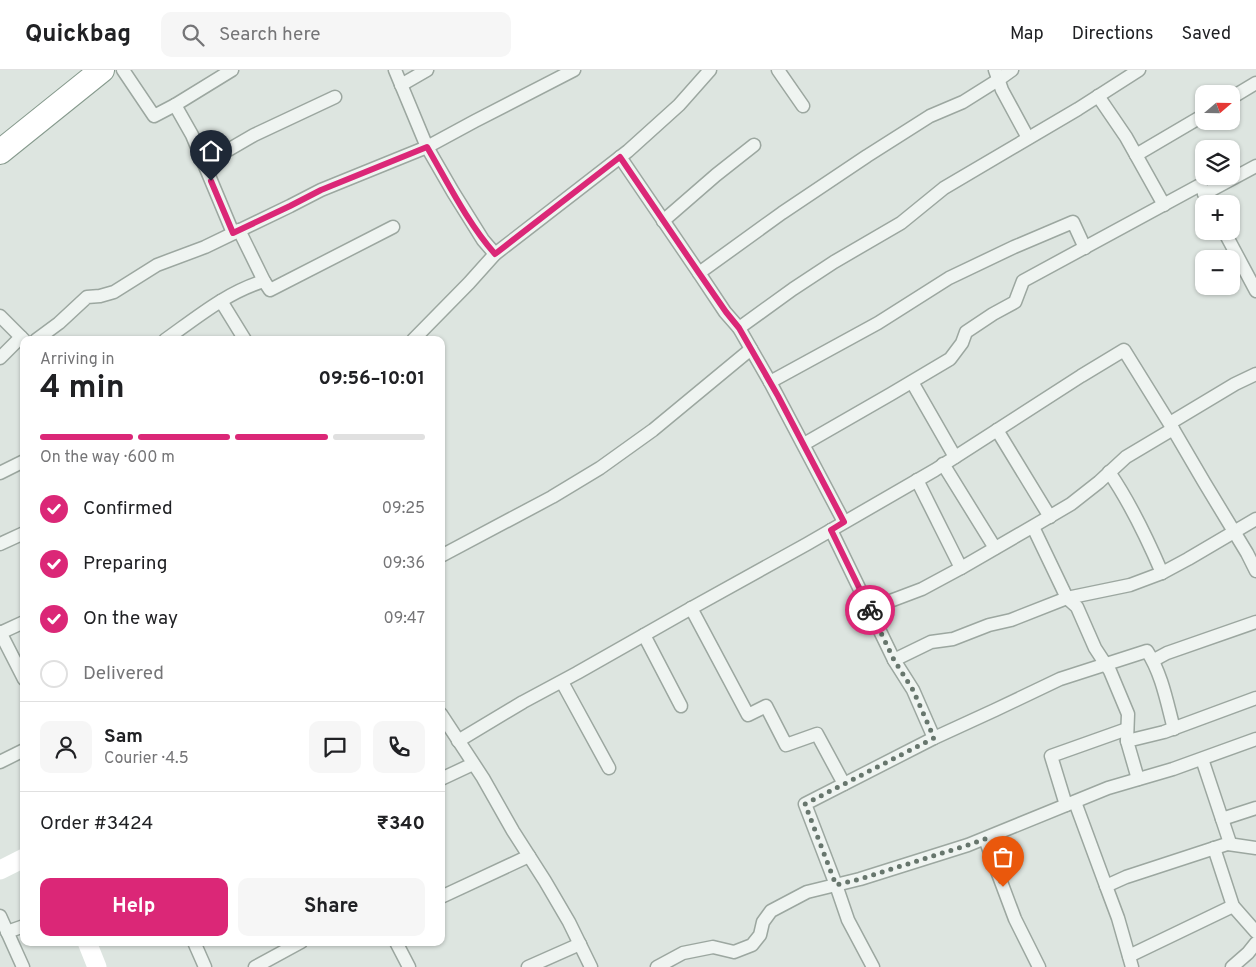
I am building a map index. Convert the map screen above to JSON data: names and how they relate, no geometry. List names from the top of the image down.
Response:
{
  "north": "right",
  "page": {
    "header": "Quickbag",
    "search": "Search here",
    "nav": ["Map", "Directions", "Saved"],
    "map_buttons": ["+", "−"],
    "heading": ["4 min", "Arriving in", "09:56–10:01"],
    "panel": [
      "Sam",
      "Courier · 4.5",
      "Order #3424",
      "₹340"
    ],
    "bar": "On the way · 600 m",
    "list": [
      ["Confirmed", "09:25"],
      ["Preparing", "09:36"],
      ["On the way", "09:47"],
      "Delivered"
    ],
    "buttons": ["Help", "Share"]
  }
}
